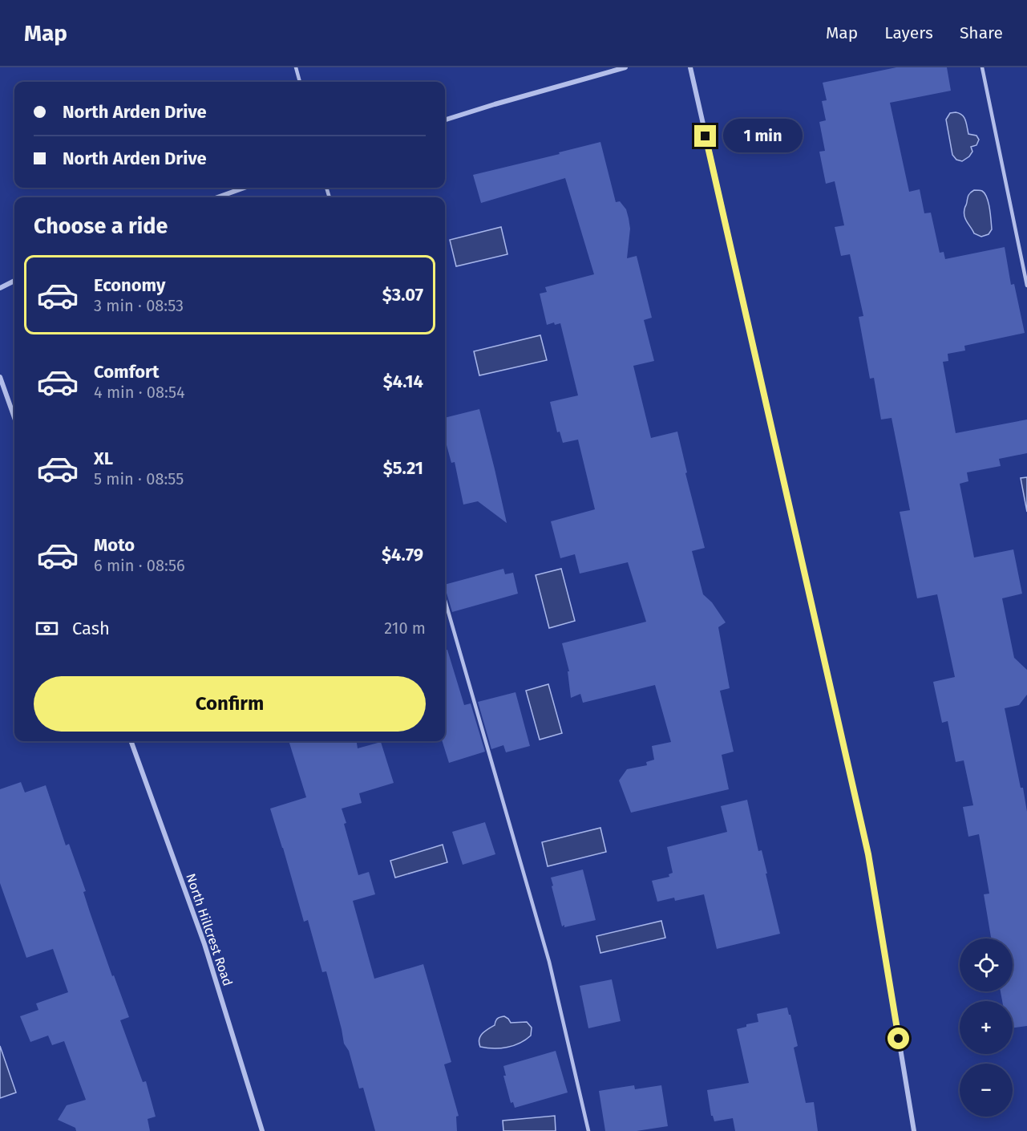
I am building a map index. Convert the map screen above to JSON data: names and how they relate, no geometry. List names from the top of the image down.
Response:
{
  "streets": {
    "street": ["North Hillcrest Road"]
  },
  "page": {
    "header": "Map",
    "nav": ["Map", "Layers", "Share"],
    "banner": ["North Arden Drive", "North Arden Drive"],
    "bubble": "1 min",
    "heading": "Choose a ride",
    "list": [
      {
        "name": "Economy",
        "note": "3 min · 08:53",
        "value": "$3.07"
      },
      {
        "name": "Comfort",
        "note": "4 min · 08:54",
        "value": "$4.14"
      },
      {
        "name": "XL",
        "note": "5 min · 08:55",
        "value": "$5.21"
      },
      {
        "name": "Moto",
        "note": "6 min · 08:56",
        "value": "$4.79"
      }
    ],
    "pay": ["Cash", "210 m"],
    "buttons": "Confirm",
    "map_buttons": ["+", "−"]
  }
}
